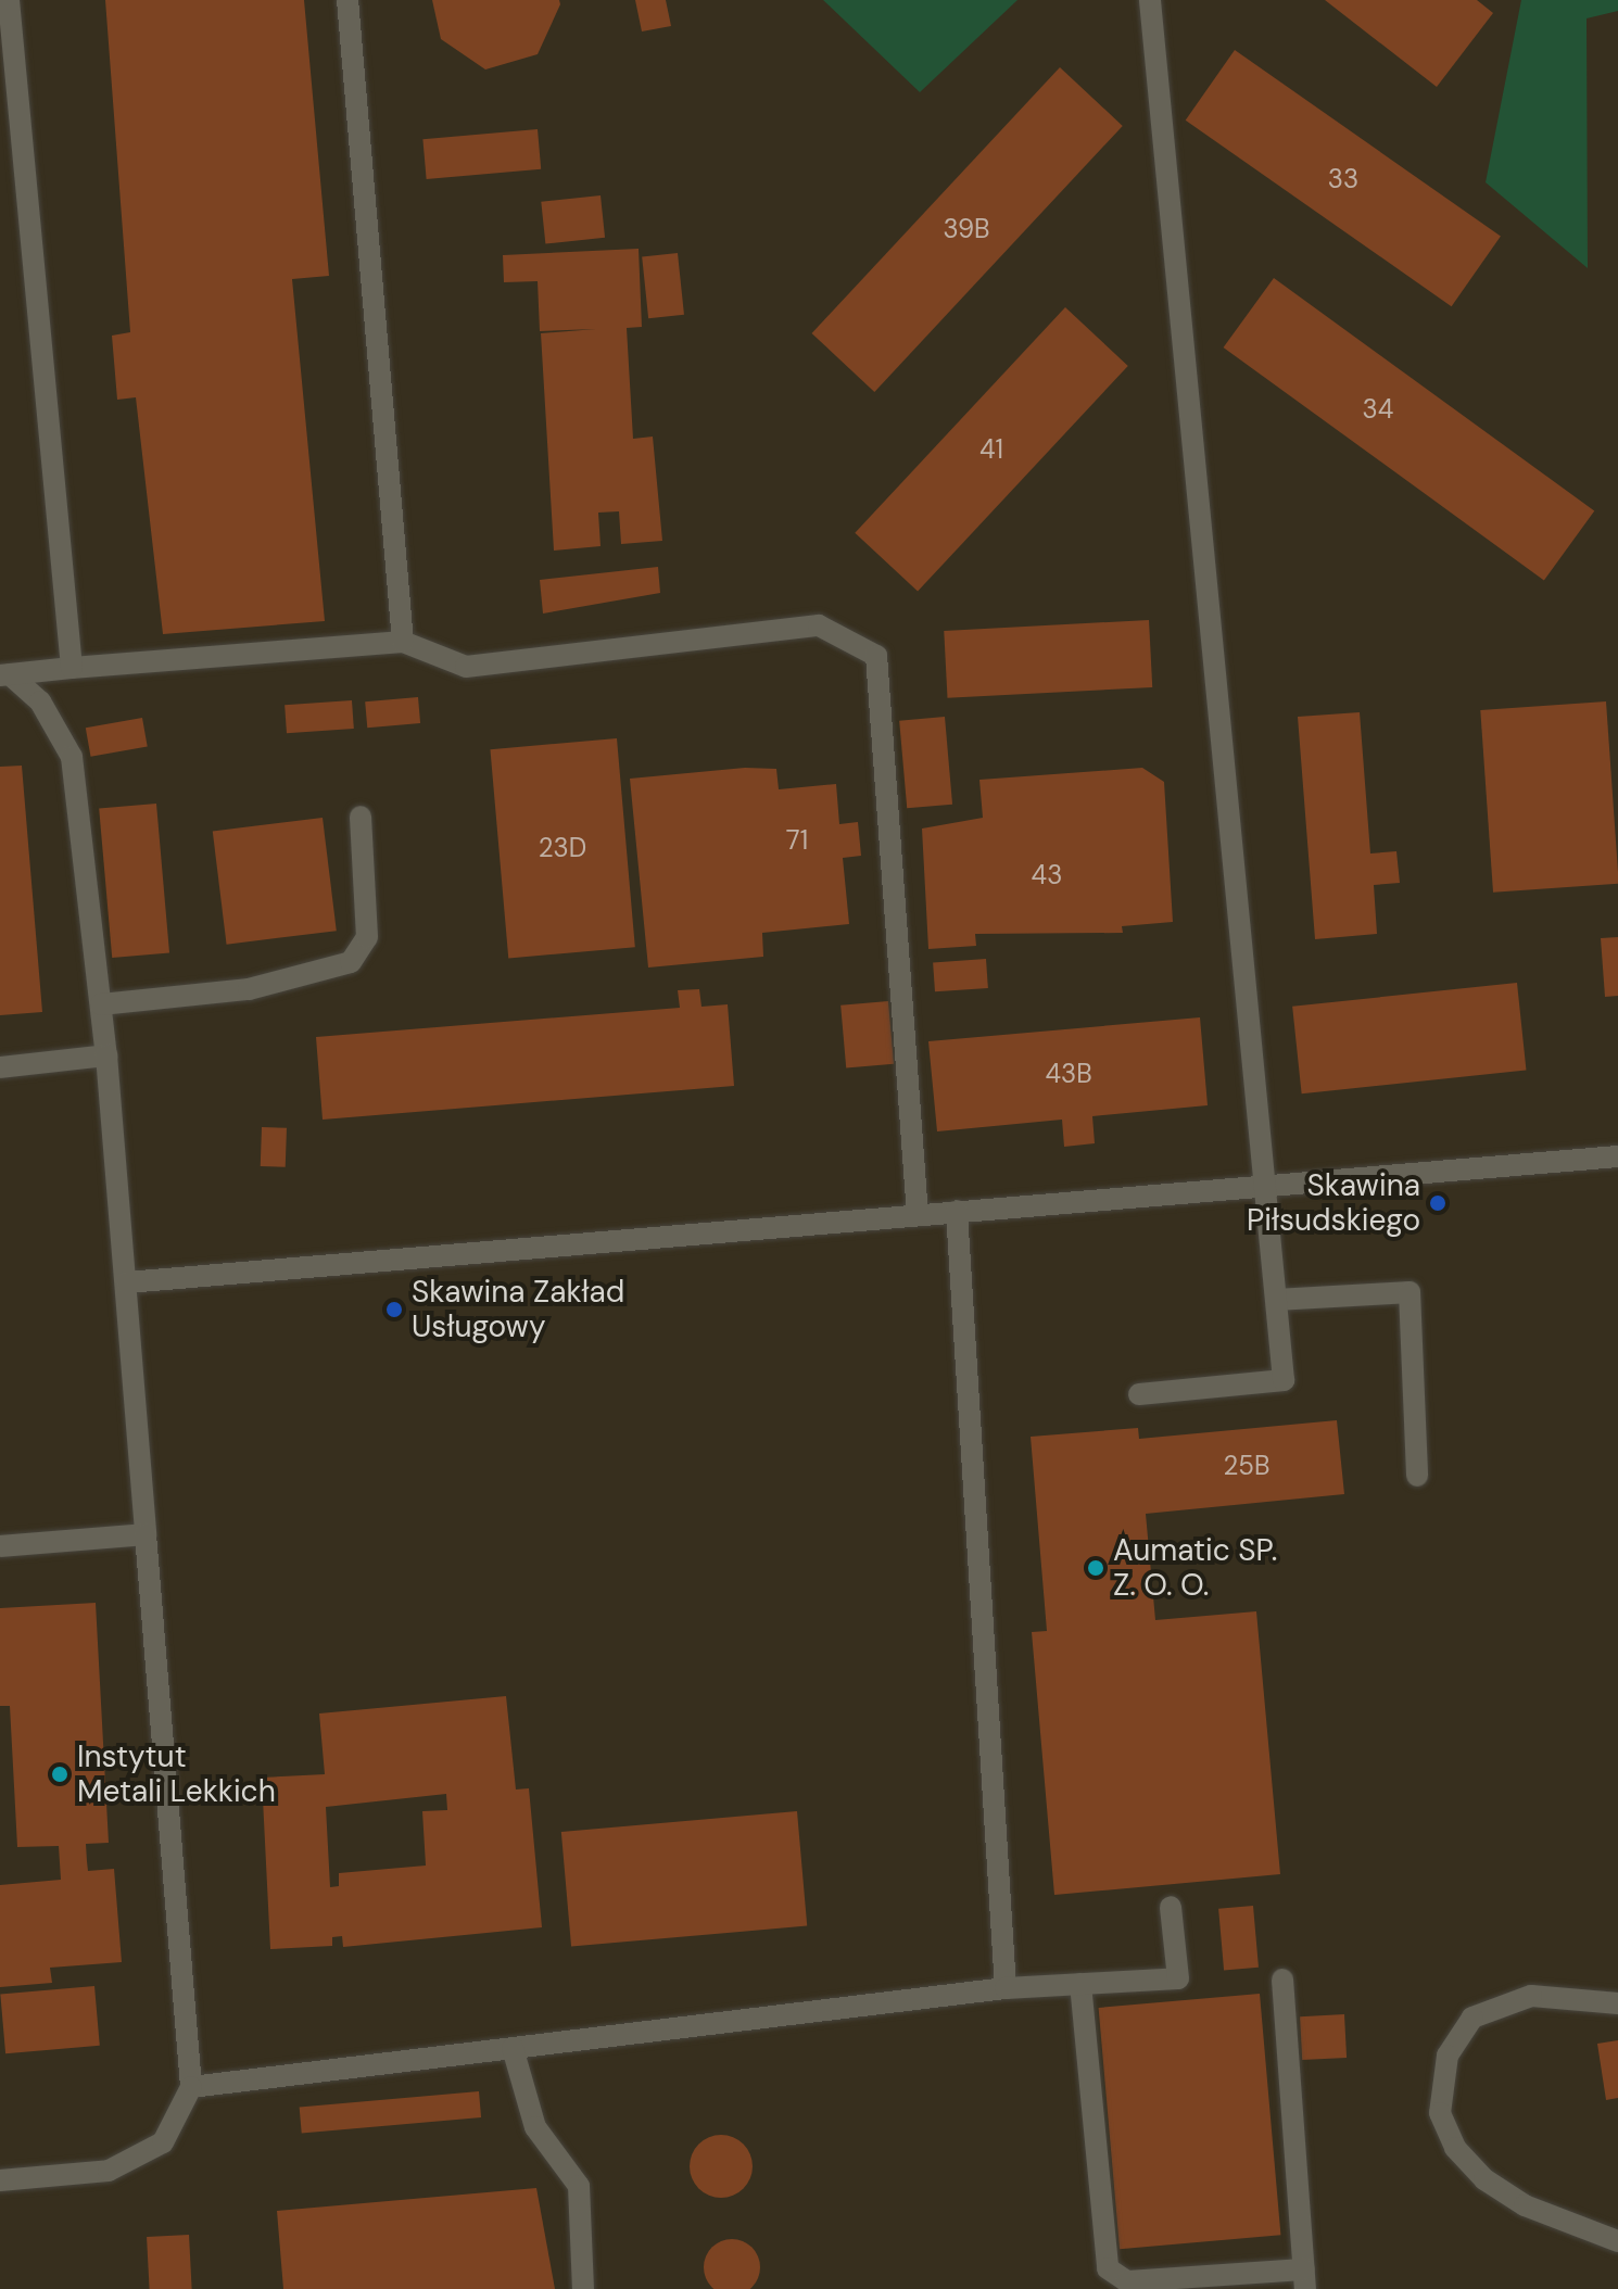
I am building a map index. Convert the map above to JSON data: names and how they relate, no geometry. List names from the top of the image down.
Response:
{
  "places": [
    "Skawina Piłsudskiego",
    "Skawina Zakład Usługowy",
    "Aumatic SP. Z. O. O.",
    "Instytut Metali Lekkich"
  ],
  "house_numbers": [
    "33",
    "39B",
    "34",
    "41",
    "71",
    "23D",
    "43",
    "43B",
    "25B"
  ]
}
